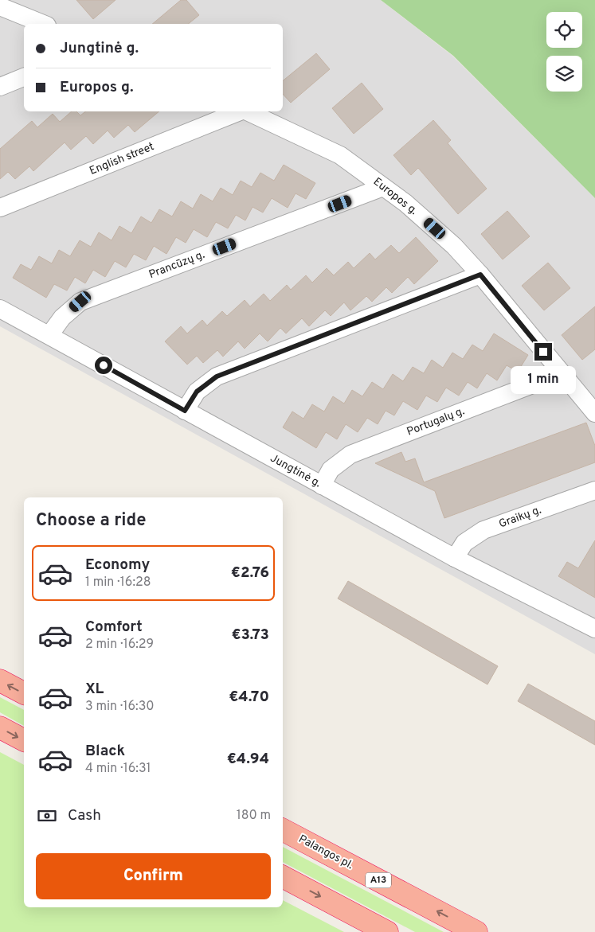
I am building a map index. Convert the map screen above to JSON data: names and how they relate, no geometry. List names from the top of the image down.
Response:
{
  "streets": {
    "highway": ["Palangos pl.", "A13"],
    "street": [
      "English street",
      "Europos g.",
      "Prancūzų g.",
      "Portugalų g.",
      "Jungtinė g.",
      "Graikų g."
    ]
  },
  "crossings": [
    ["Europos g.", "Prancūzų g."],
    ["Europos g.", "Portugalų g."],
    ["Prancūzų g.", "Jungtinė g."],
    ["Portugalų g.", "Jungtinė g."],
    ["Jungtinė g.", "Graikų g."]
  ],
  "page": {
    "banner": ["Jungtinė g.", "Europos g."],
    "bubble": "1 min",
    "heading": "Choose a ride",
    "list": [
      {
        "name": "Economy",
        "note": "1 min · 16:28",
        "value": "€2.76"
      },
      {
        "name": "Comfort",
        "note": "2 min · 16:29",
        "value": "€3.73"
      },
      {
        "name": "XL",
        "note": "3 min · 16:30",
        "value": "€4.70"
      },
      {
        "name": "Black",
        "note": "4 min · 16:31",
        "value": "€4.94"
      }
    ],
    "pay": ["Cash", "180 m"],
    "buttons": "Confirm"
  }
}
